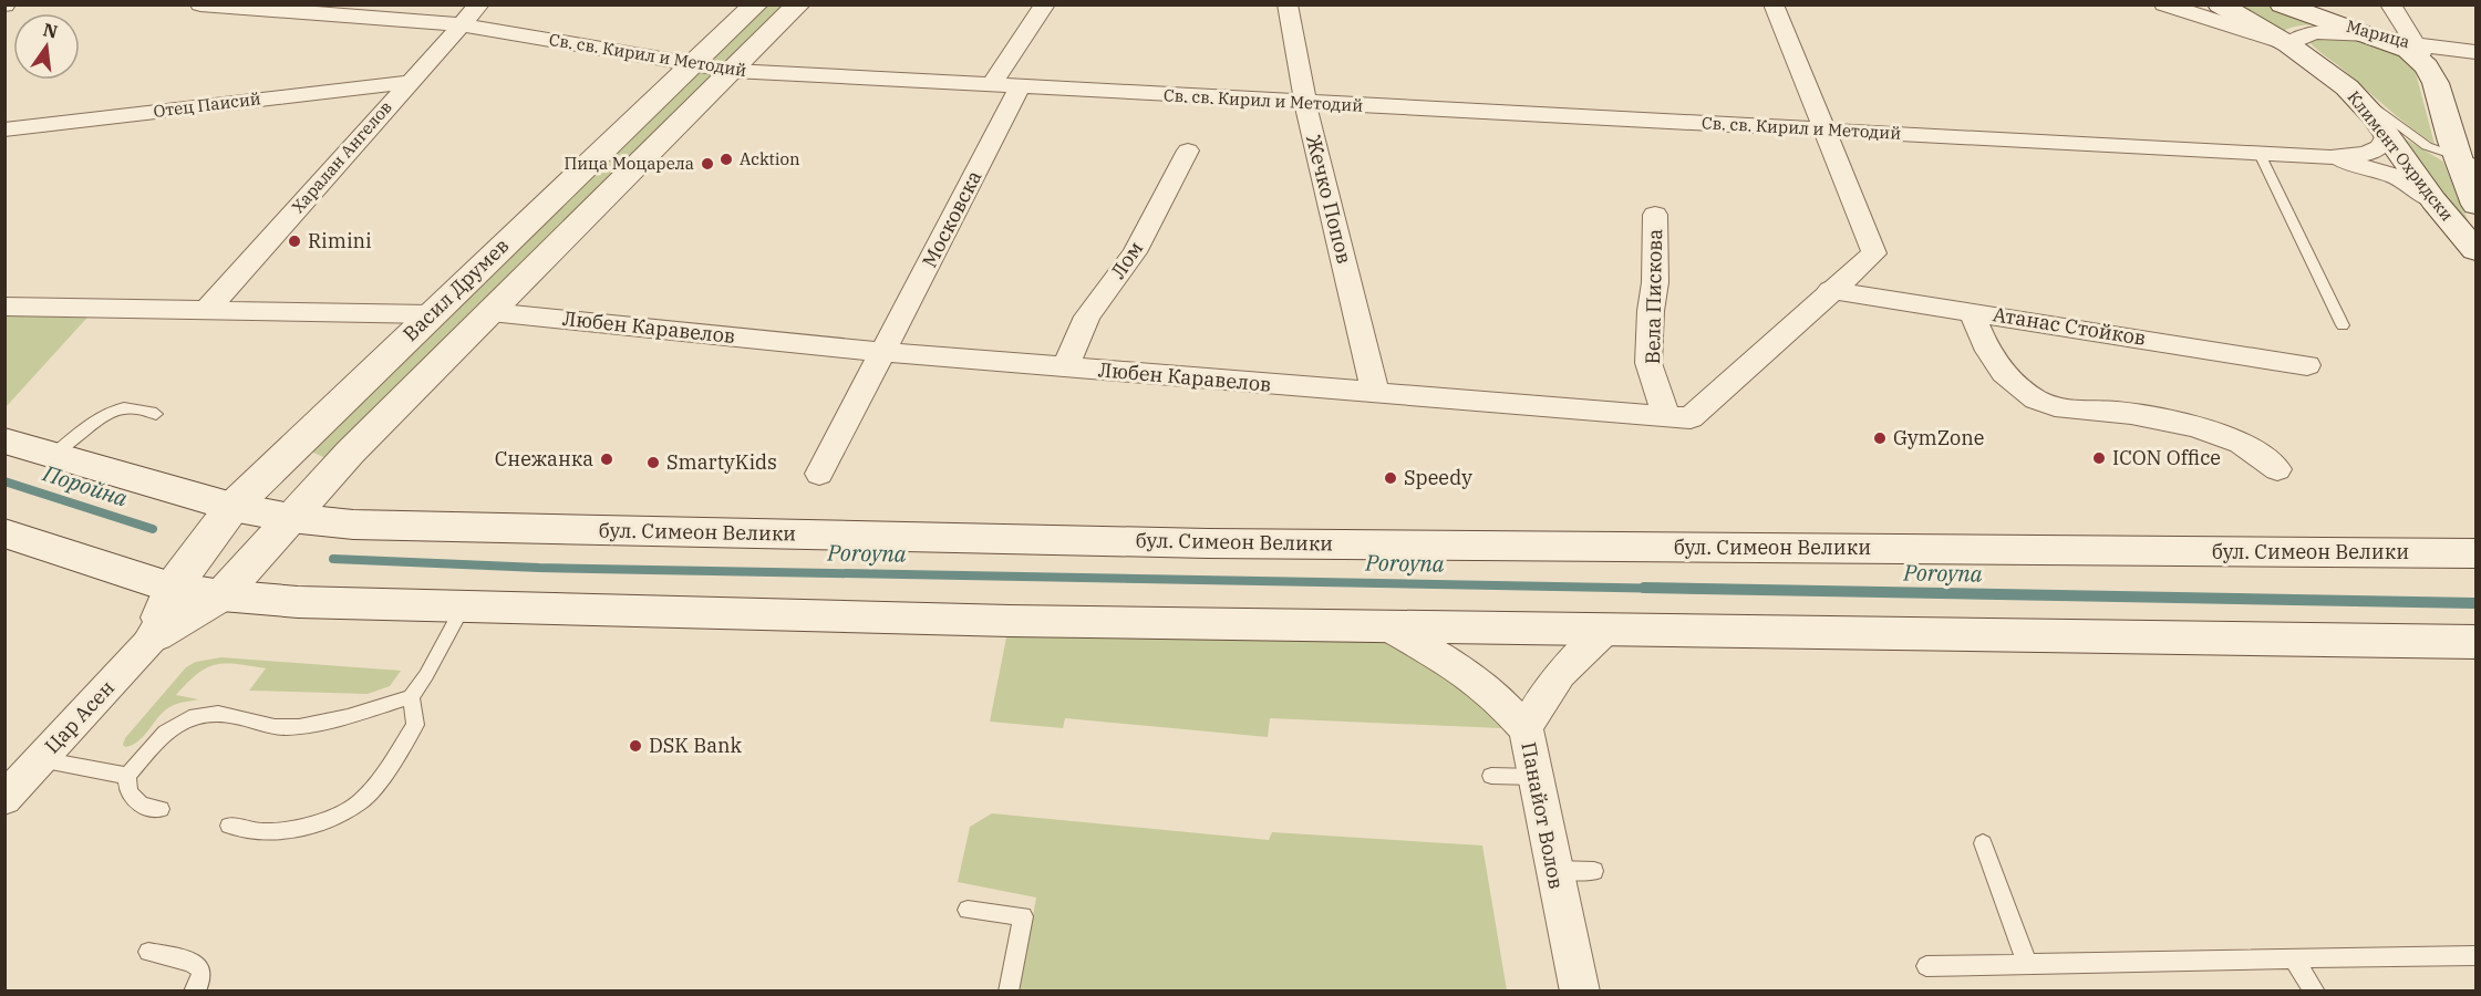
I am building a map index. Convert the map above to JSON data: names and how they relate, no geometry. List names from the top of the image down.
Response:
{
  "streets": {
    "main road": [
      "Марица",
      "Климент Охридски",
      "Васил Друмев",
      "бул. Симеон Велики",
      "Цар Асен"
    ],
    "street": [
      "Св. св. Кирил и Методий",
      "Отец Паисий",
      "Харалан Ангелов",
      "Жечко Попов",
      "Московска",
      "Лом",
      "Вела Пискова",
      "Атанас Стойков",
      "Любен Каравелов",
      "Панайот Волов"
    ]
  },
  "crossings": [
    ["Марица", "Климент Охридски"],
    ["Св. св. Кирил и Методий", "Харалан Ангелов"],
    ["Св. св. Кирил и Методий", "Жечко Попов"],
    ["Св. св. Кирил и Методий", "Московска"],
    ["Св. св. Кирил и Методий", "Васил Друмев"],
    ["Отец Паисий", "Харалан Ангелов"],
    ["Жечко Попов", "Любен Каравелов"],
    ["Московска", "Любен Каравелов"],
    ["Лом", "Любен Каравелов"],
    ["Васил Друмев", "Любен Каравелов"],
    ["Васил Друмев", "бул. Симеон Велики"],
    ["Васил Друмев", "Цар Асен"],
    ["Вела Пискова", "Любен Каравелов"],
    ["Атанас Стойков", "Любен Каравелов"]
  ],
  "water": ["Поройна", "Poroyna"],
  "places": [
    "Acktion",
    "Пица Моцарела",
    "Rimini",
    "GymZone",
    "ICON Office",
    "Снежанка",
    "SmartyKids",
    "Speedy",
    "DSK Bank"
  ],
  "north": "top"
}
